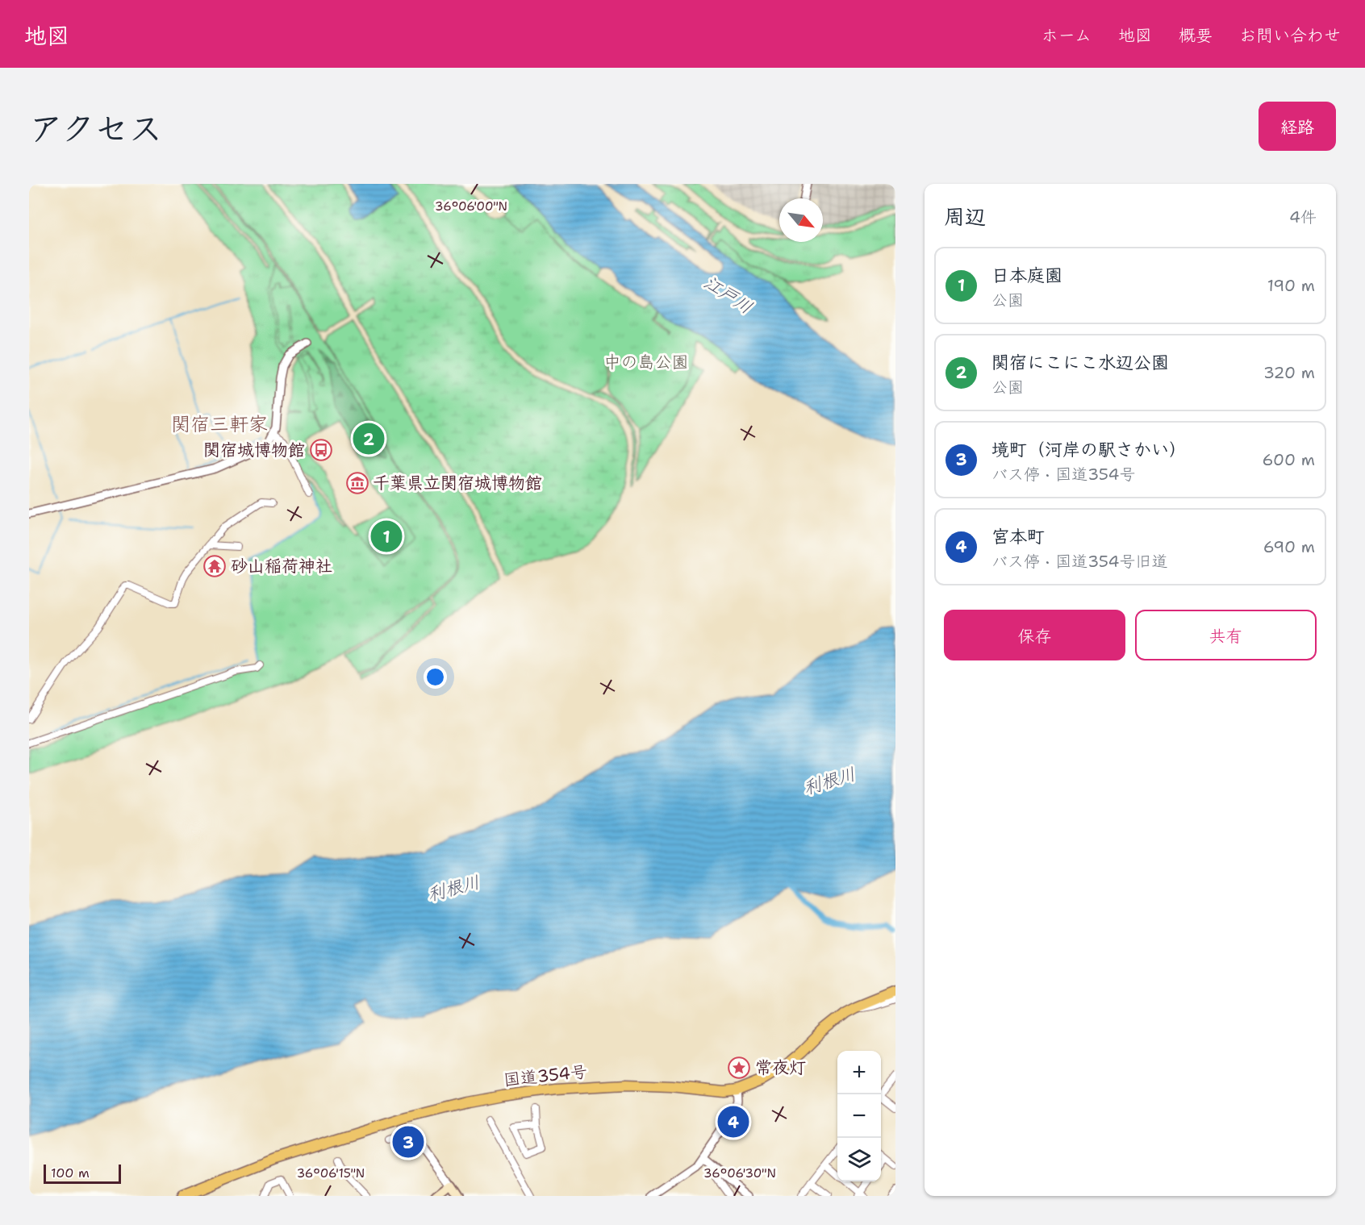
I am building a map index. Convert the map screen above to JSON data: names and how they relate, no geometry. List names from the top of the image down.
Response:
{
  "streets": {
    "highway": ["国道354号"]
  },
  "districts": ["関宿三軒家"],
  "water": ["江戸川", "利根川"],
  "parks": ["中の島公園"],
  "places": {
    "bus stop": ["関宿城博物館"],
    "museum": ["千葉県立関宿城博物館"],
    "temple": ["砂山稲荷神社"],
    "place": ["常夜灯"]
  },
  "scale_bar": "100 m",
  "north": "bottom right",
  "page": {
    "header": "地図",
    "nav": [
      "ホーム",
      "地図",
      "概要",
      "お問い合わせ"
    ],
    "title": "アクセス",
    "buttons": [
      "経路",
      ["保存", "共有"]
    ],
    "heading": ["周辺", "4件"],
    "list": [
      {
        "mark": "1",
        "name": "日本庭園",
        "note": "公園",
        "value": "190 m"
      },
      {
        "mark": "2",
        "name": "関宿にこにこ水辺公園",
        "note": "公園",
        "value": "320 m"
      },
      {
        "mark": "3",
        "name": "境町（河岸の駅さかい）",
        "note": "バス停 · 国道354号",
        "value": "600 m"
      },
      {
        "mark": "4",
        "name": "宮本町",
        "note": "バス停 · 国道354号旧道",
        "value": "690 m"
      }
    ],
    "pins": [
      "2",
      "1",
      "4",
      "3"
    ],
    "map_buttons": ["+", "−"],
    "scale": "100 m"
  },
  "coordinates": ["36°06'00\"N", "36°06'15\"N", "36°06'30\"N"]
}
